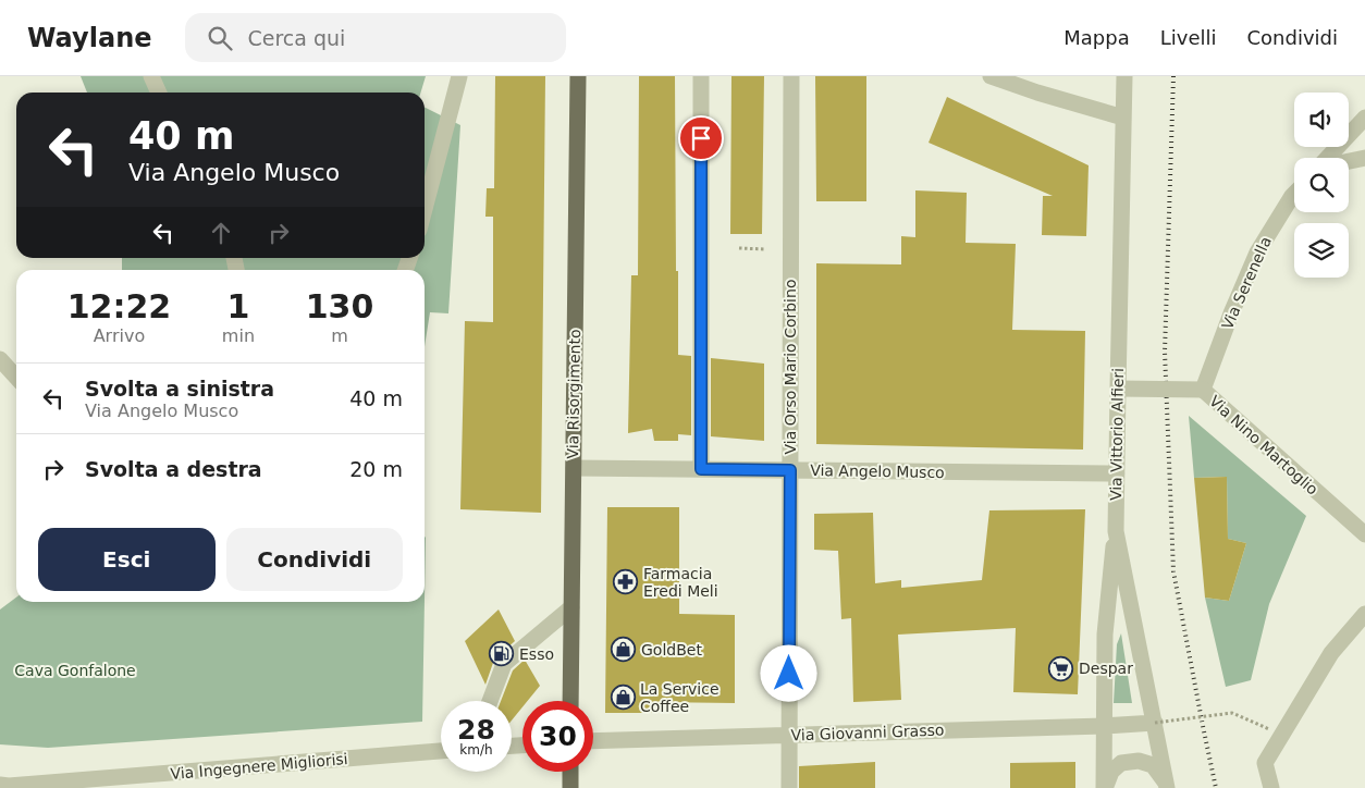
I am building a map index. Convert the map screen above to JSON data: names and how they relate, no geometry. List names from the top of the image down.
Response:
{
  "streets": {
    "main road": ["Via Risorgimento"],
    "street": [
      "Via Serenella",
      "Via Orso Mario Corbino",
      "Via Vittorio Alfieri",
      "Via Nino Martoglio",
      "Via Angelo Musco",
      "Via Giovanni Grasso",
      "Via Ingegnere Migliorisi"
    ]
  },
  "crossings": [
    ["Via Serenella", "Via Nino Martoglio"],
    ["Via Orso Mario Corbino", "Via Angelo Musco"],
    ["Via Orso Mario Corbino", "Via Giovanni Grasso"],
    ["Via Risorgimento", "Via Angelo Musco"],
    ["Via Vittorio Alfieri", "Via Nino Martoglio"],
    ["Via Vittorio Alfieri", "Via Angelo Musco"],
    ["Via Vittorio Alfieri", "Via Giovanni Grasso"]
  ],
  "parks": ["Cava Gonfalone"],
  "places": {
    "pharmacy": ["Farmacia Eredi Meli"],
    "shop": ["GoldBet", "La Service Coffee"],
    "fuel station": ["Esso"],
    "supermarket": ["Despar"]
  },
  "page": {
    "header": "Waylane",
    "search": "Cerca qui",
    "nav": ["Mappa", "Livelli", "Condividi"],
    "turn": ["40 m", "Via Angelo Musco"],
    "eta": [
      "12:22",
      "Arrivo",
      "1",
      "min",
      "130",
      "m"
    ],
    "list": [
      {
        "name": "Svolta a sinistra",
        "note": "Via Angelo Musco",
        "value": "40 m"
      },
      {
        "name": "Svolta a destra",
        "value": "20 m"
      }
    ],
    "buttons": ["Esci", "Condividi"],
    "speed": "28 km/h",
    "limit": "30"
  }
}
